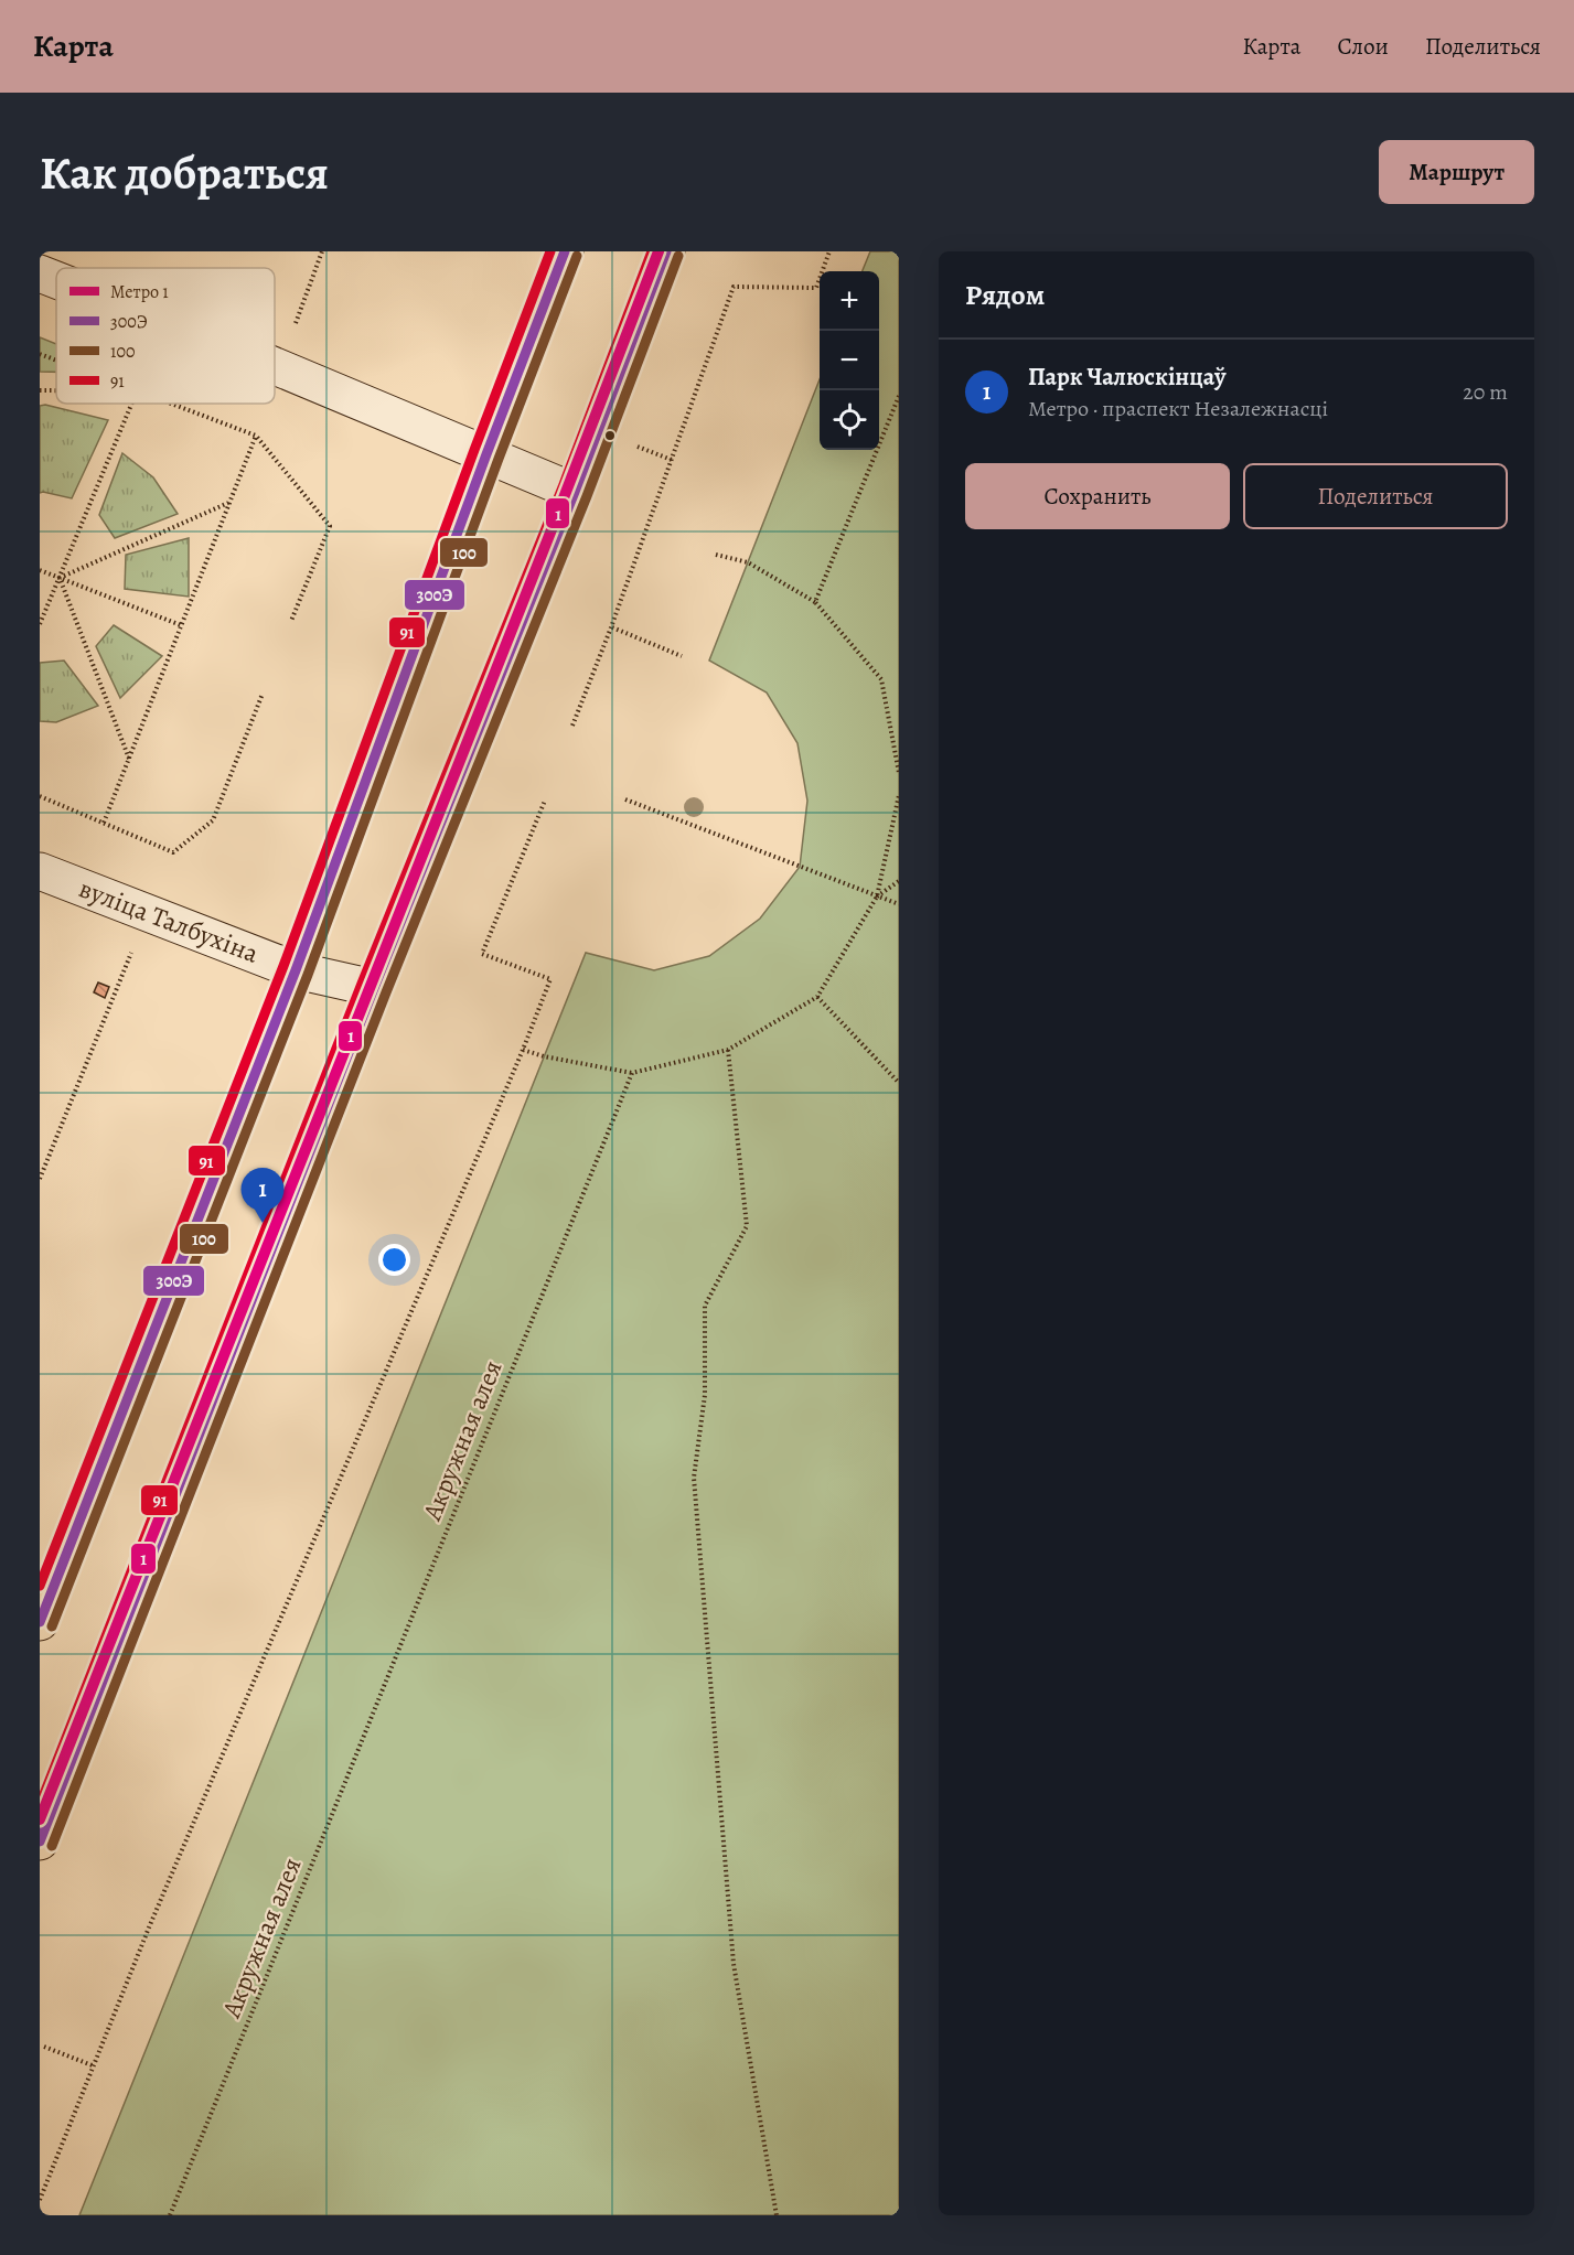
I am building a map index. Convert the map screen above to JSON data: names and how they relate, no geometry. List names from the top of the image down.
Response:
{
  "streets": {
    "main road": ["вуліца Талбухіна"],
    "path": ["Акружная алея"]
  },
  "lines": [
    "metro line 1",
    "transit line 300Э",
    "transit line 91",
    "transit line 100"
  ],
  "legend": [
    "Метро 1",
    "300Э",
    "100",
    "91"
  ],
  "page": {
    "header": "Карта",
    "nav": ["Карта", "Слои", "Поделиться"],
    "buttons": [
      "Маршрут",
      ["Сохранить", "Поделиться"]
    ],
    "title": "Как добраться",
    "heading": "Рядом",
    "map_buttons": ["+", "−"],
    "list": [
      {
        "mark": "1",
        "name": "Парк Чалюскінцаў",
        "note": "Метро · праспект Незалежнасці",
        "value": "20 m"
      }
    ],
    "pins": "1"
  }
}
